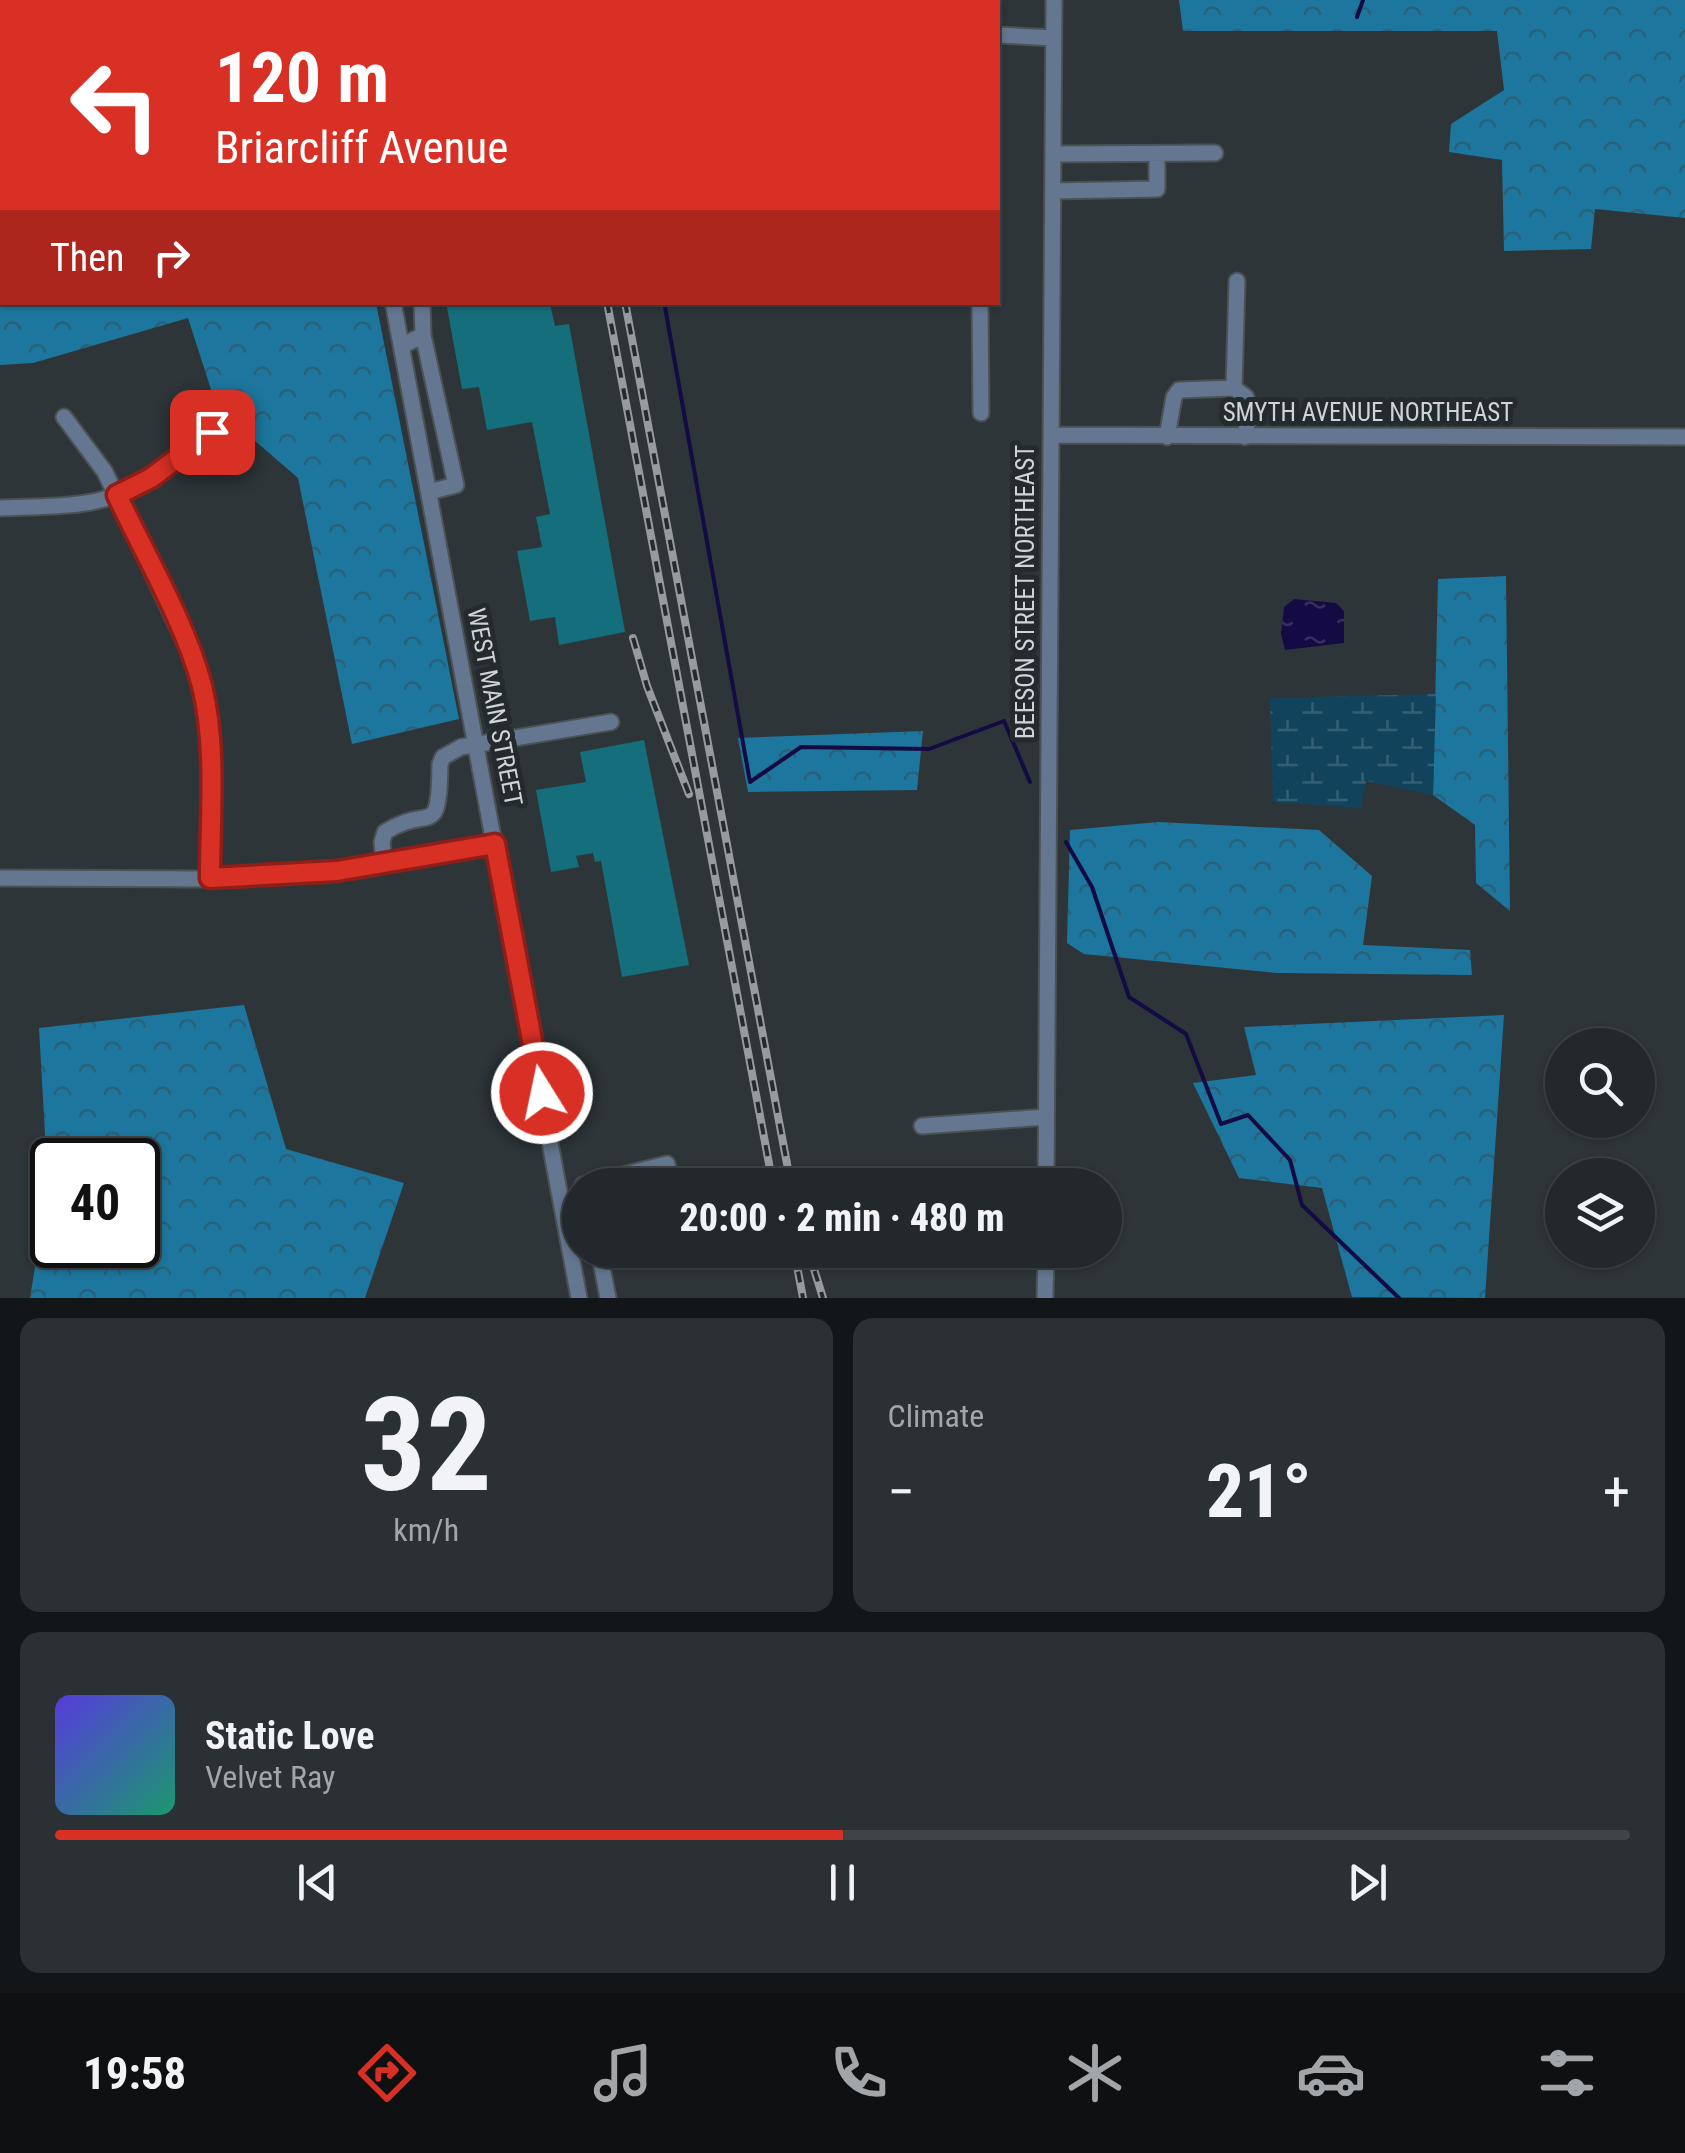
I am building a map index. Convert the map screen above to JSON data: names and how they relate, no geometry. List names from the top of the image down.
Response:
{
  "streets": {
    "street": ["SMYTH AVENUE NORTHEAST", "BEESON STREET NORTHEAST", "WEST MAIN STREET"]
  },
  "crossings": [
    ["SMYTH AVENUE NORTHEAST", "BEESON STREET NORTHEAST"]
  ],
  "page": {
    "turn": ["120 m", "Briarcliff Avenue"],
    "then": "Then",
    "limit": "40",
    "trip": "20:00 · 2 min · 480 m",
    "tile": [
      ["32", "km/h"],
      "Climate"
    ],
    "heat": ["−", "21°", "+"],
    "song": ["Static Love", "Velvet Ray"],
    "tabs": "19:58"
  }
}
